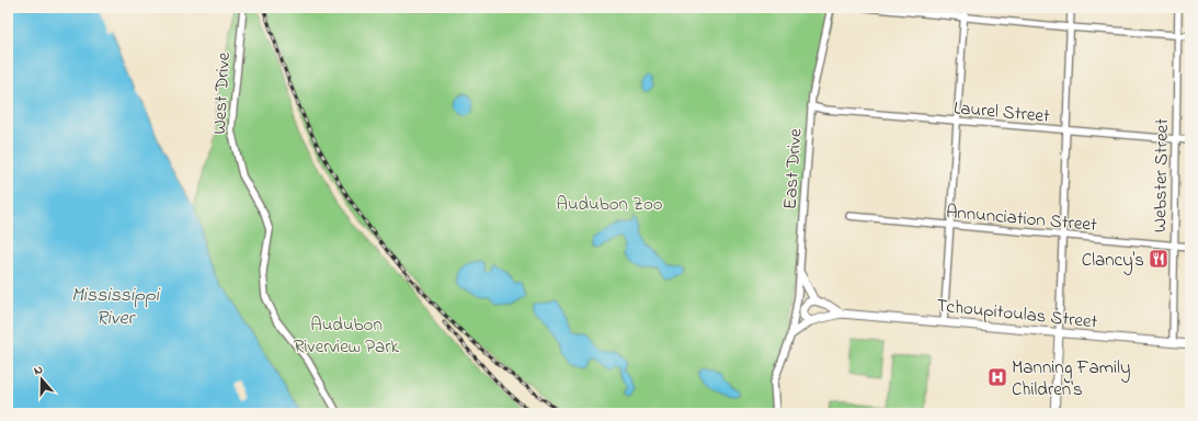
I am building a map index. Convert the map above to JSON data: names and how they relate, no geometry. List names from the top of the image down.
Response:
{
  "streets": {
    "street": [
      "West Drive",
      "Laurel Street",
      "East Drive",
      "Webster Street",
      "Annunciation Street",
      "Tchoupitoulas Street"
    ]
  },
  "crossings": [
    ["Laurel Street", "East Drive"],
    ["Laurel Street", "Webster Street"],
    ["East Drive", "Tchoupitoulas Street"],
    ["Webster Street", "Annunciation Street"],
    ["Webster Street", "Tchoupitoulas Street"]
  ],
  "water": ["Mississippi River"],
  "parks": ["Audubon Zoo", "Audubon Riverview Park"],
  "places": {
    "restaurant": ["Clancy's"],
    "hospital": ["Manning Family Children's"]
  },
  "north": "top"
}
